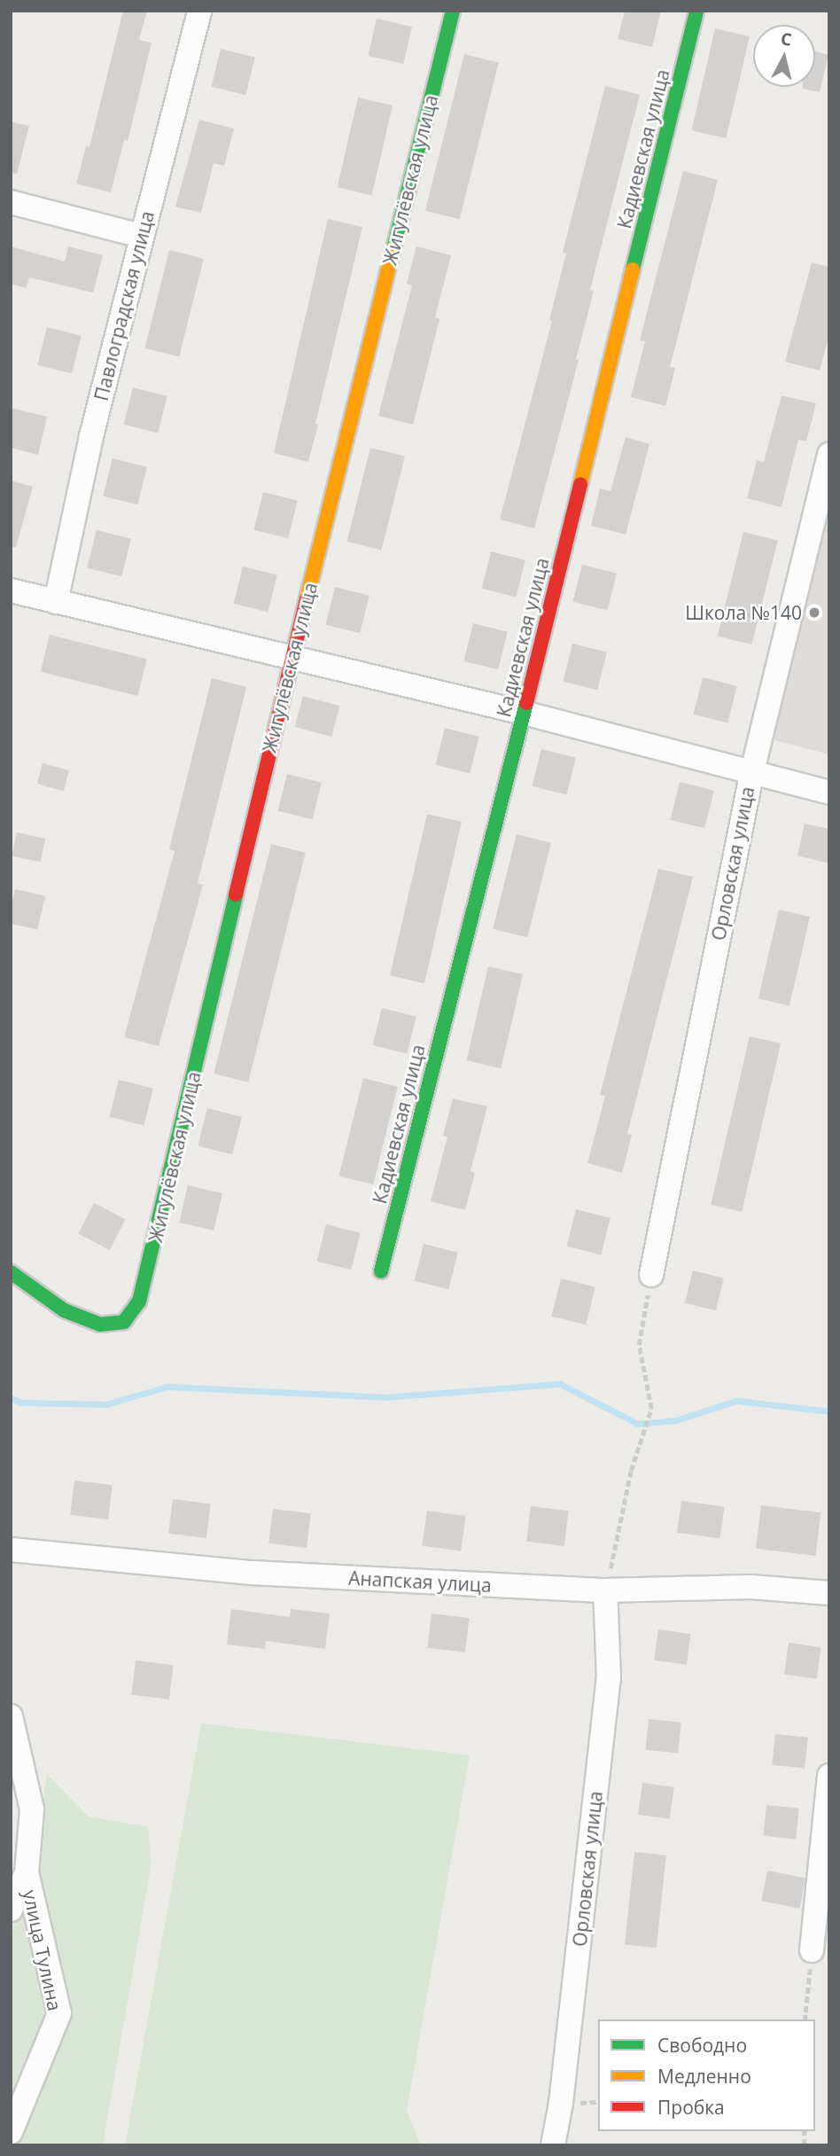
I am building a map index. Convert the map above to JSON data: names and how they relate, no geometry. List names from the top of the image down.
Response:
{
  "streets": {
    "street": [
      "Кадиевская улица",
      "Жигулёвская улица",
      "Павлоградская улица",
      "Орловская улица",
      "Анапская улица",
      "улица Тулина"
    ]
  },
  "crossings": [
    ["Орловская улица", "Анапская улица"]
  ],
  "places": ["Школа №140"],
  "legend": ["Свободно", "Медленно", "Пробка"],
  "north": "top"
}
